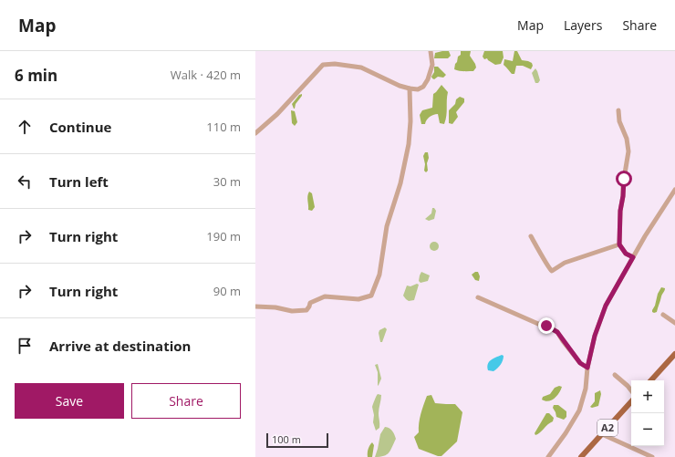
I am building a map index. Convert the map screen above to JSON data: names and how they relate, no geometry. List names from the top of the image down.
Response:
{
  "streets": {
    "main road": ["A2"]
  },
  "scale_bar": "100 m",
  "page": {
    "header": "Map",
    "nav": ["Map", "Layers", "Share"],
    "heading": ["6 min", "Walk · 420 m"],
    "list": [
      ["Continue", "110 m"],
      ["Turn left", "30 m"],
      ["Turn right", "190 m"],
      ["Turn right", "90 m"],
      "Arrive at destination"
    ],
    "buttons": ["Save", "Share"],
    "map_buttons": ["+", "−"],
    "scale": "100 m"
  }
}
